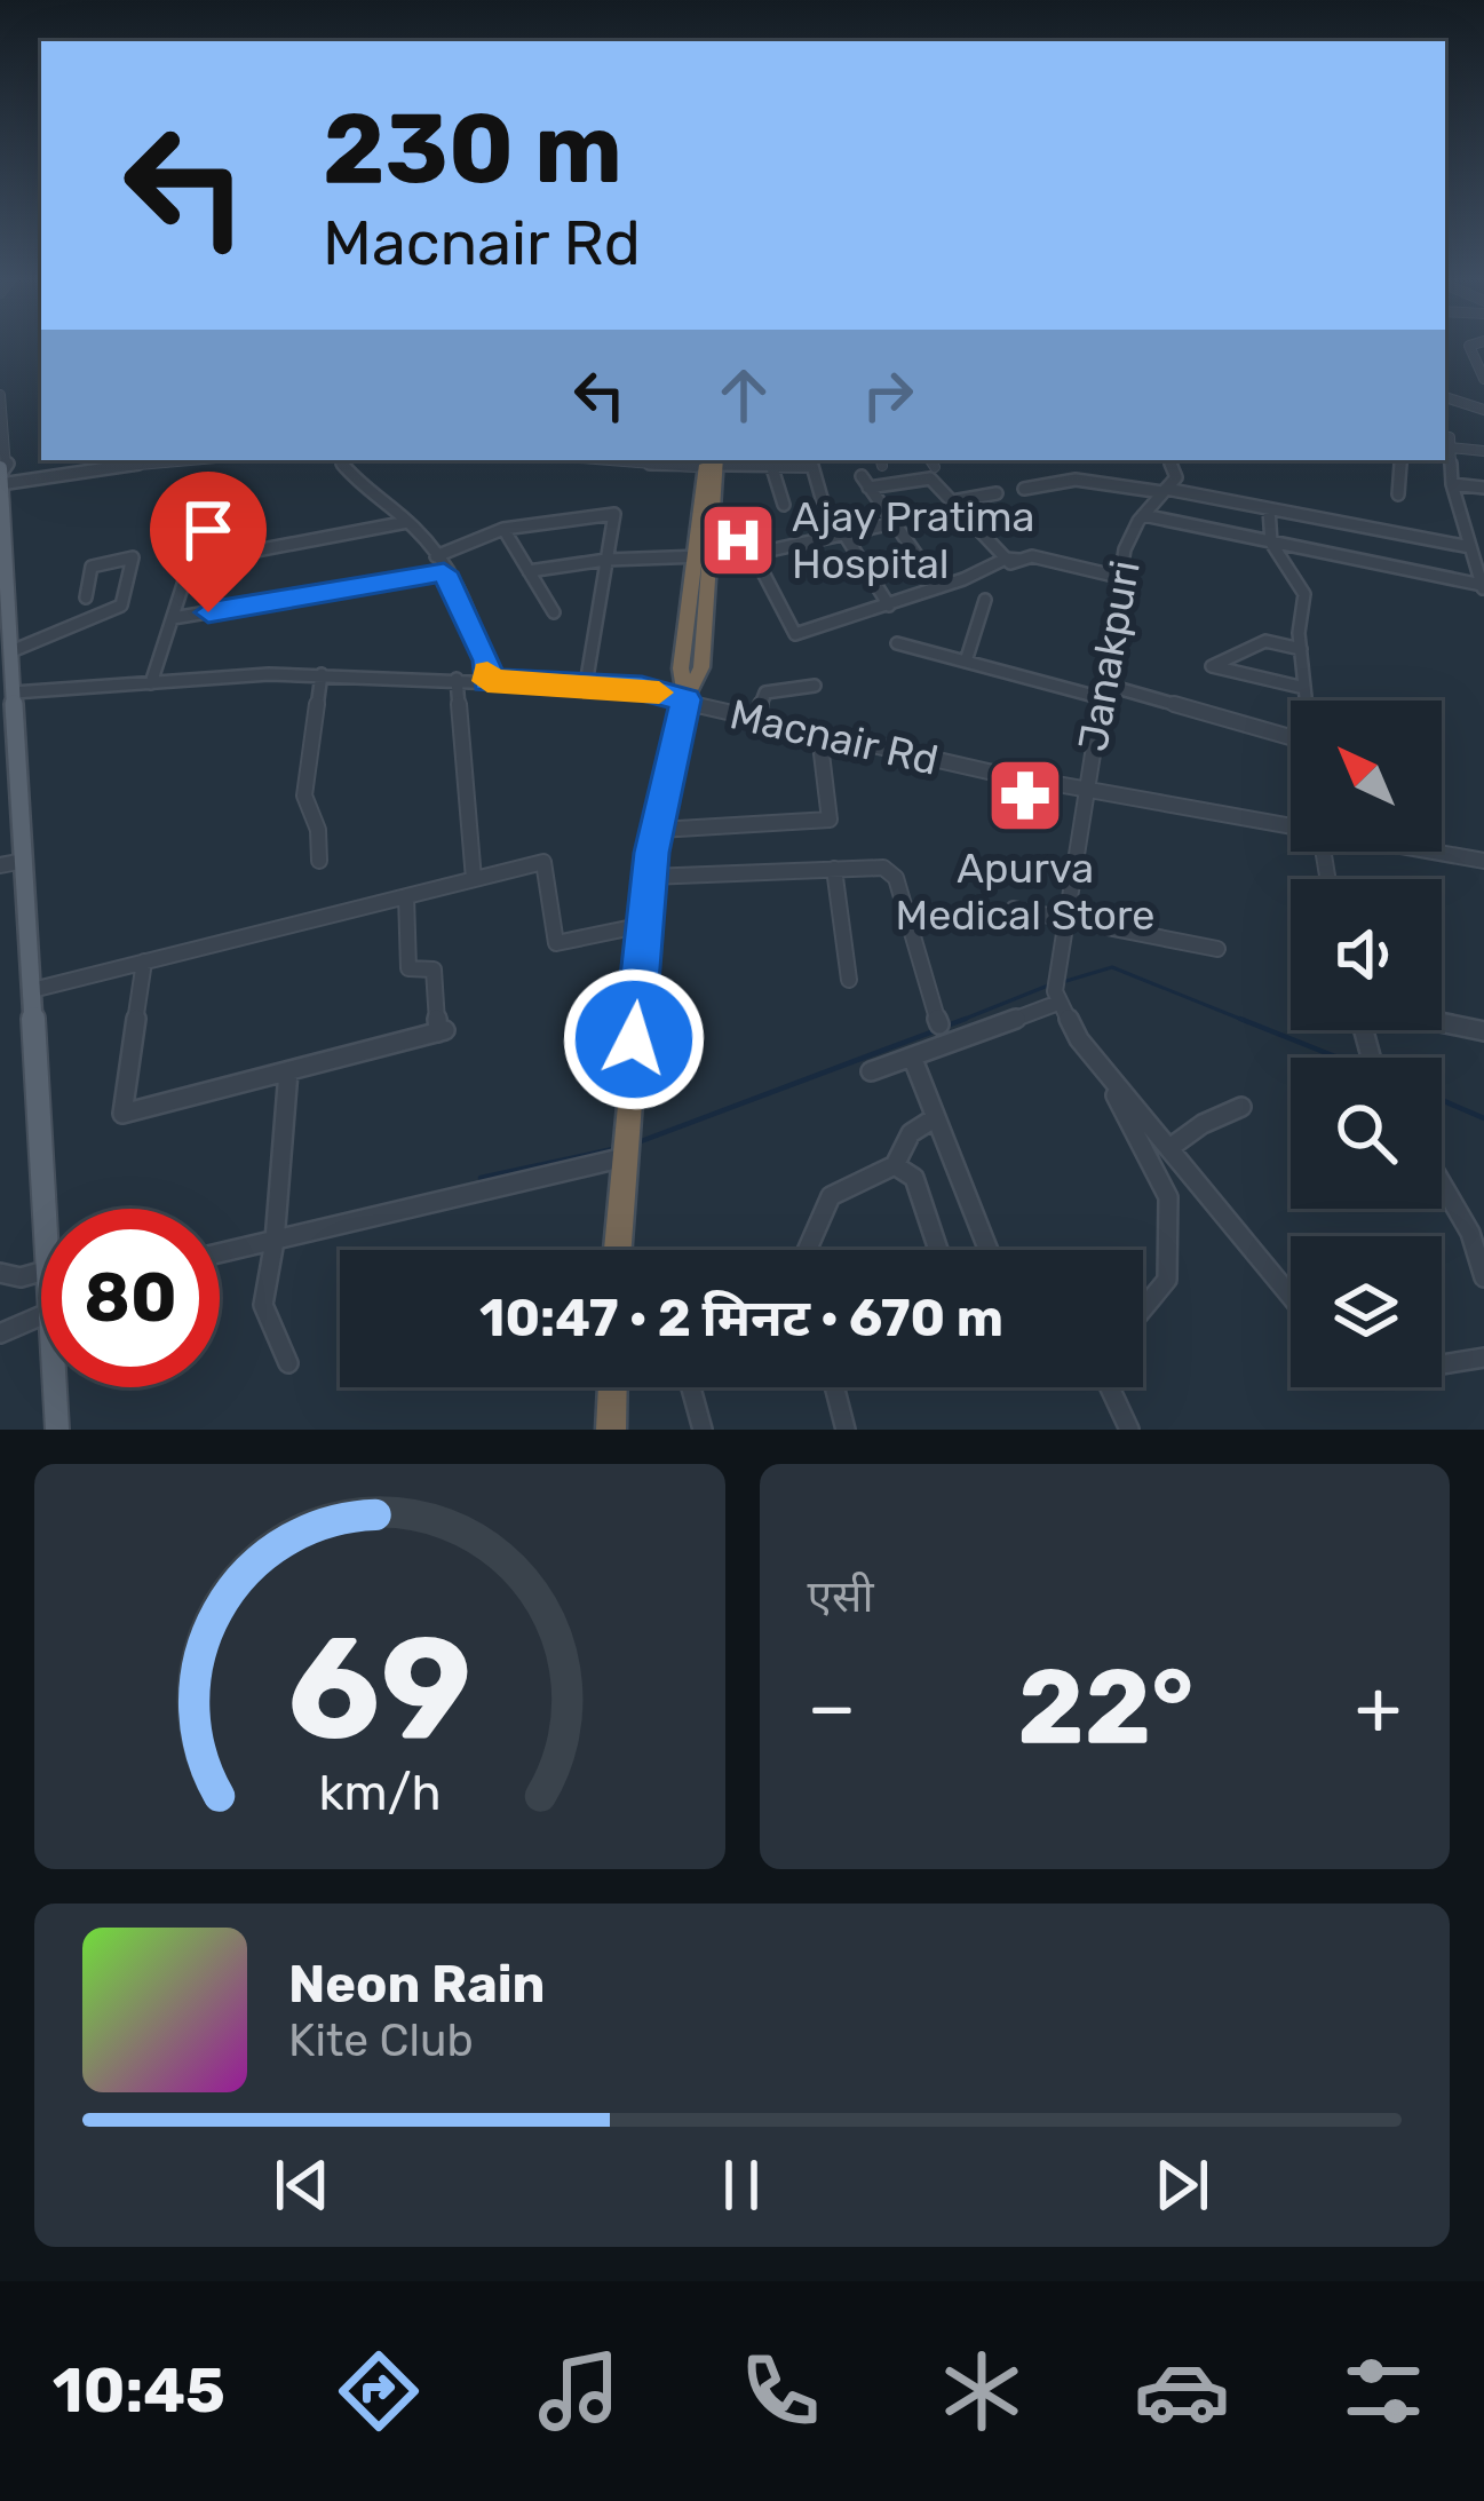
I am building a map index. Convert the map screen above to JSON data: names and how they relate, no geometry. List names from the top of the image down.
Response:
{
  "streets": {
    "street": ["Janakpuri", "Macnair Rd"]
  },
  "crossings": [
    ["Janakpuri", "Macnair Rd"]
  ],
  "places": {
    "hospital": ["Ajay Pratima Hospital"],
    "pharmacy": ["Apurva Medical Store"]
  },
  "north": "top left",
  "page": {
    "turn": ["230 m", "Macnair Rd"],
    "limit": "80",
    "trip": "10:47 · 2 मिनट · 670 m",
    "tile": "एसी",
    "heat": ["−", "22°", "+"],
    "song": ["Neon Rain", "Kite Club"],
    "tabs": "10:45",
    "gauge": ["69", "km/h"]
  }
}
